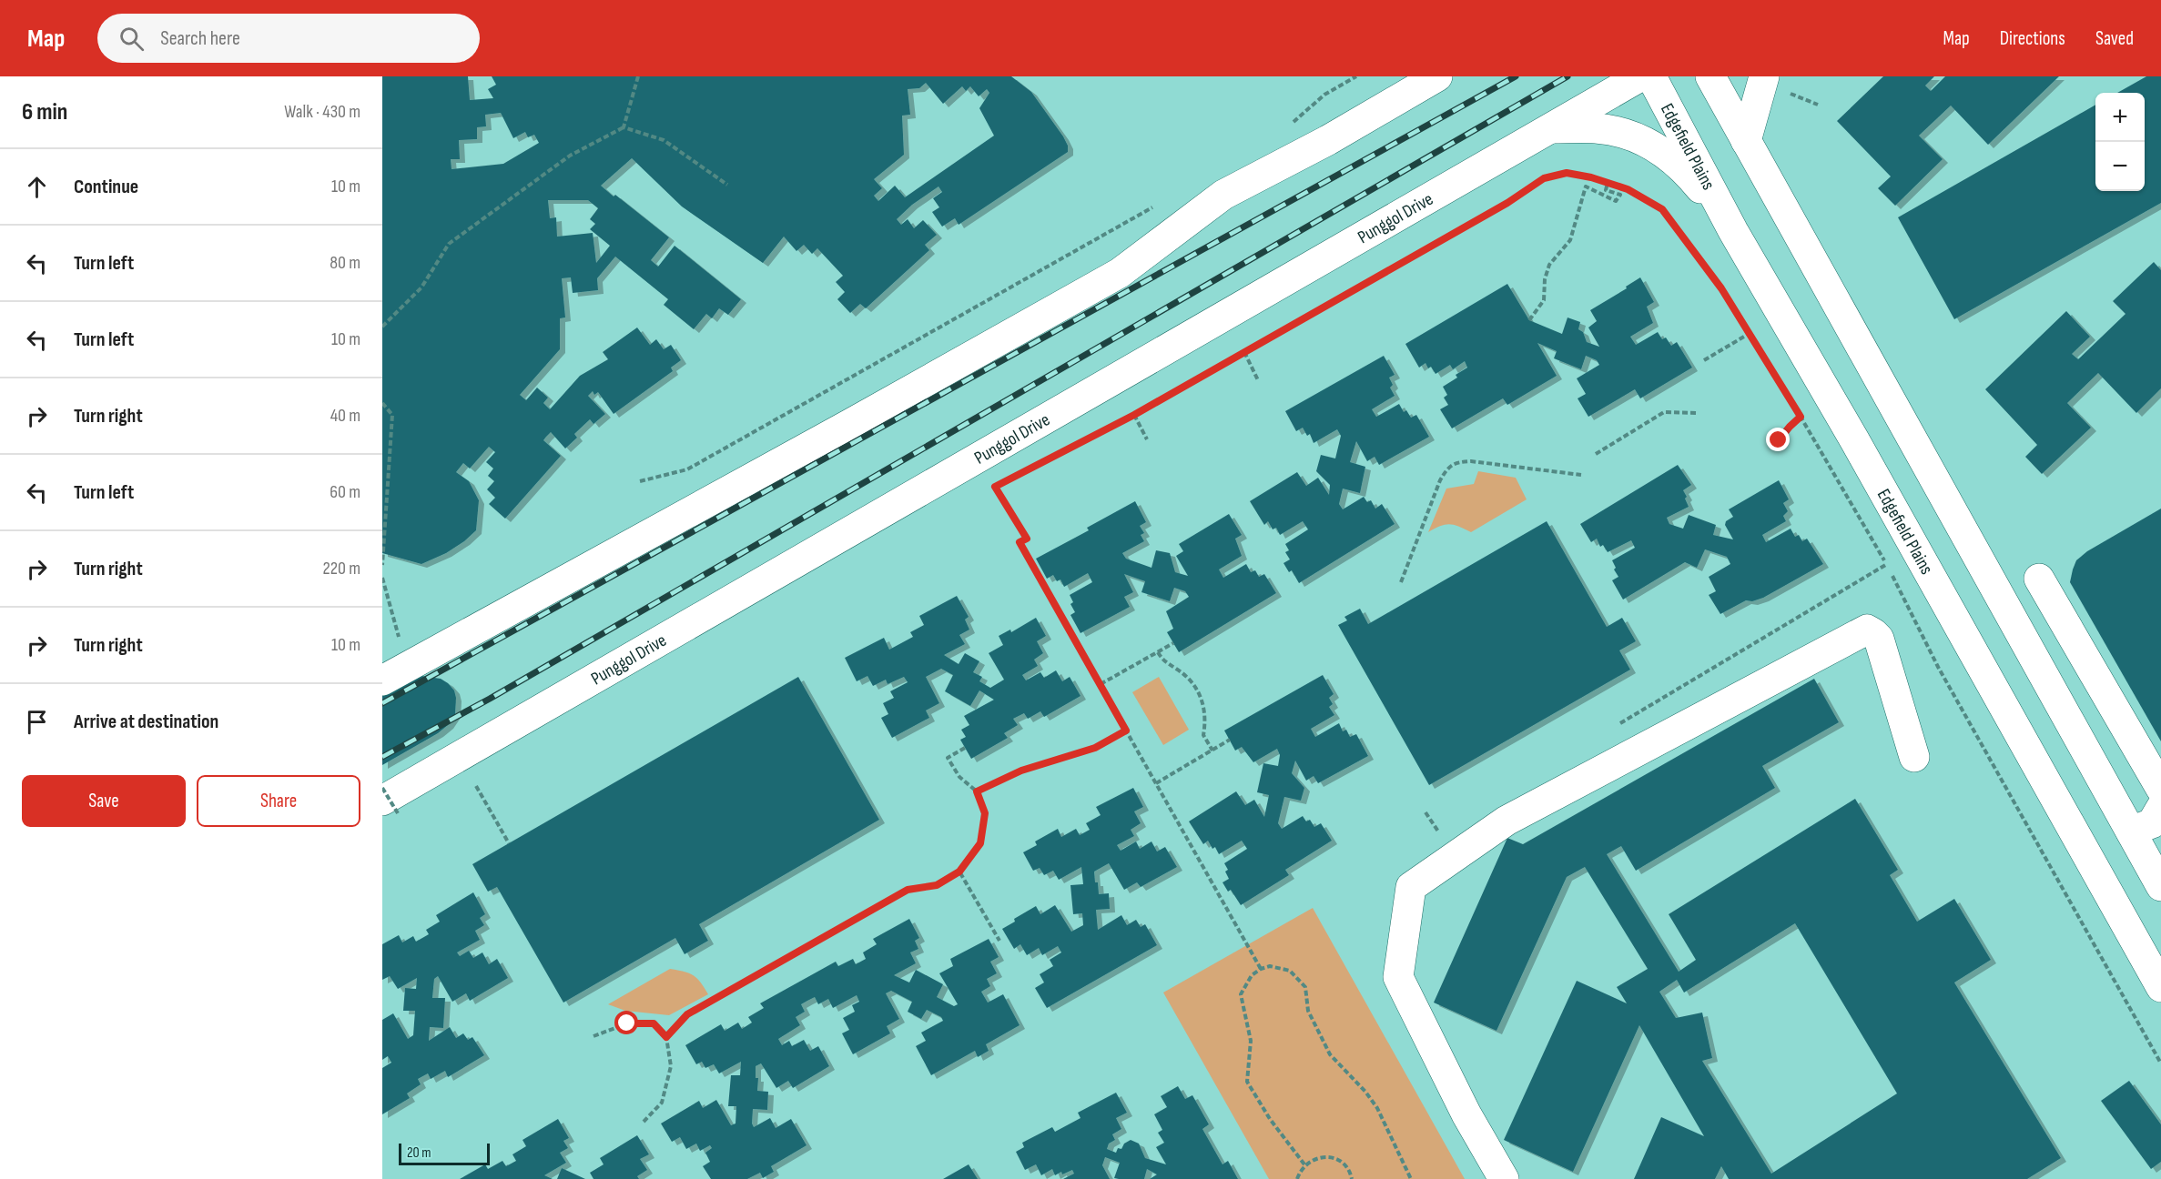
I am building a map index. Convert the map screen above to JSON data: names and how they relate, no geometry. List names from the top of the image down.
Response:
{
  "streets": {
    "street": ["Edgefield Plains", "Punggol Drive"]
  },
  "scale_bar": "20 m",
  "page": {
    "header": "Map",
    "search": "Search here",
    "nav": ["Map", "Directions", "Saved"],
    "heading": ["6 min", "Walk · 430 m"],
    "map_buttons": ["+", "−"],
    "list": [
      ["Continue", "10 m"],
      ["Turn left", "80 m"],
      ["Turn left", "10 m"],
      ["Turn right", "40 m"],
      ["Turn left", "60 m"],
      ["Turn right", "220 m"],
      ["Turn right", "10 m"],
      "Arrive at destination"
    ],
    "buttons": ["Save", "Share"],
    "scale": "20 m"
  }
}
